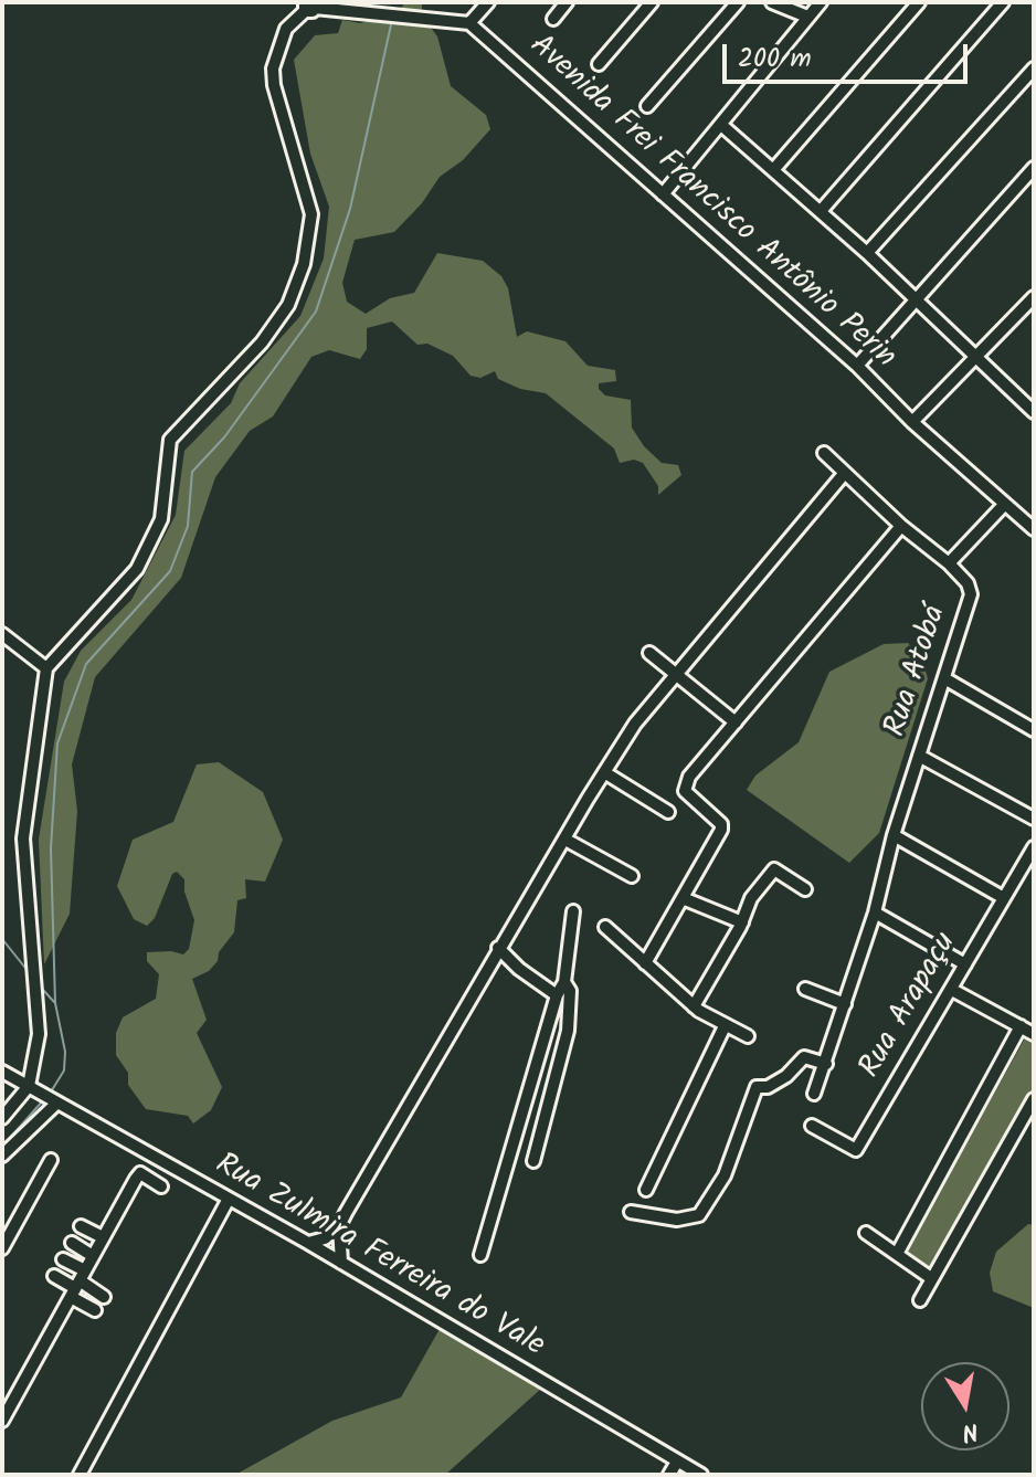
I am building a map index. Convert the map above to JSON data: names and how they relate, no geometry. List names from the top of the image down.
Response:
{
  "streets": {
    "street": [
      "Avenida Frei Francisco Antônio Perin",
      "Rua Atobá",
      "Rua Arapaçu",
      "Rua Zulmira Ferreira do Vale"
    ]
  },
  "scale_bar": "200 m",
  "north": "bottom"
}
